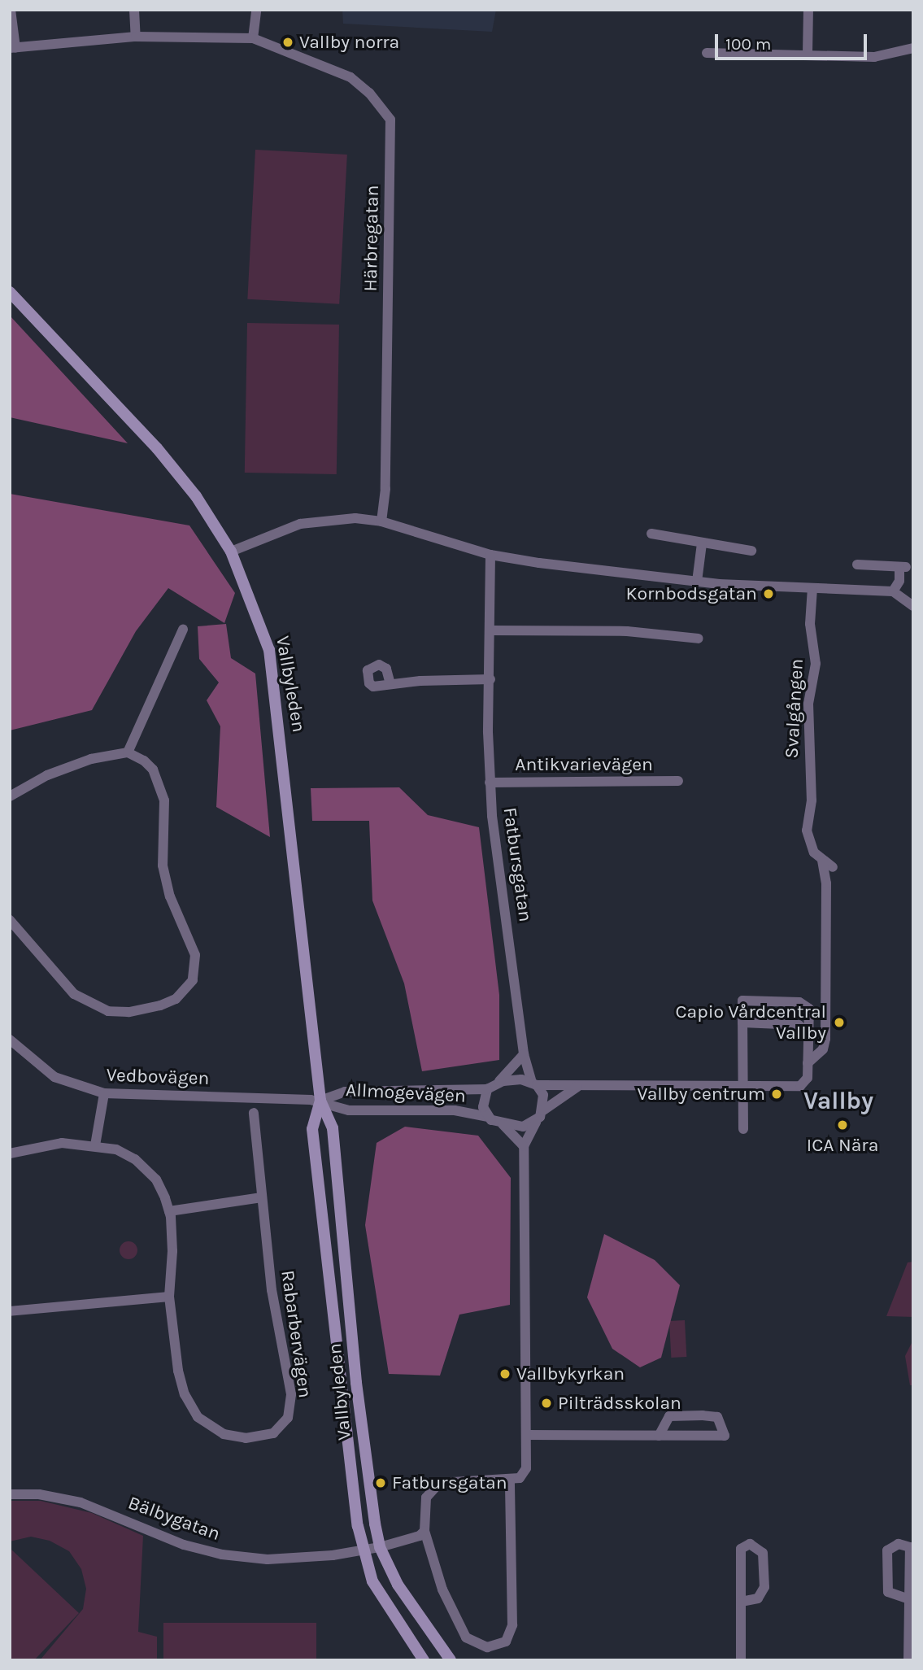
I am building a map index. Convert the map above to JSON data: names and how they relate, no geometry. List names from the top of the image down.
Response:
{
  "streets": {
    "main road": ["Vallbyleden"],
    "street": [
      "Härbregatan",
      "Svalgången",
      "Antikvarievägen",
      "Fatbursgatan",
      "Vedbovägen",
      "Allmogevägen",
      "Rabarbervägen",
      "Bälbygatan"
    ]
  },
  "crossings": [
    ["Vallbyleden", "Vedbovägen"],
    ["Vallbyleden", "Allmogevägen"],
    ["Vallbyleden", "Bälbygatan"],
    ["Antikvarievägen", "Fatbursgatan"],
    ["Fatbursgatan", "Allmogevägen"],
    ["Vedbovägen", "Allmogevägen"]
  ],
  "districts": ["Vallby"],
  "places": [
    "Vallby norra",
    "Kornbodsgatan",
    "Capio Vårdcentral Vallby",
    "Vallby centrum",
    "ICA Nära",
    "Vallbykyrkan",
    "Pilträdsskolan",
    "Fatbursgatan"
  ],
  "scale_bar": "100 m"
}
